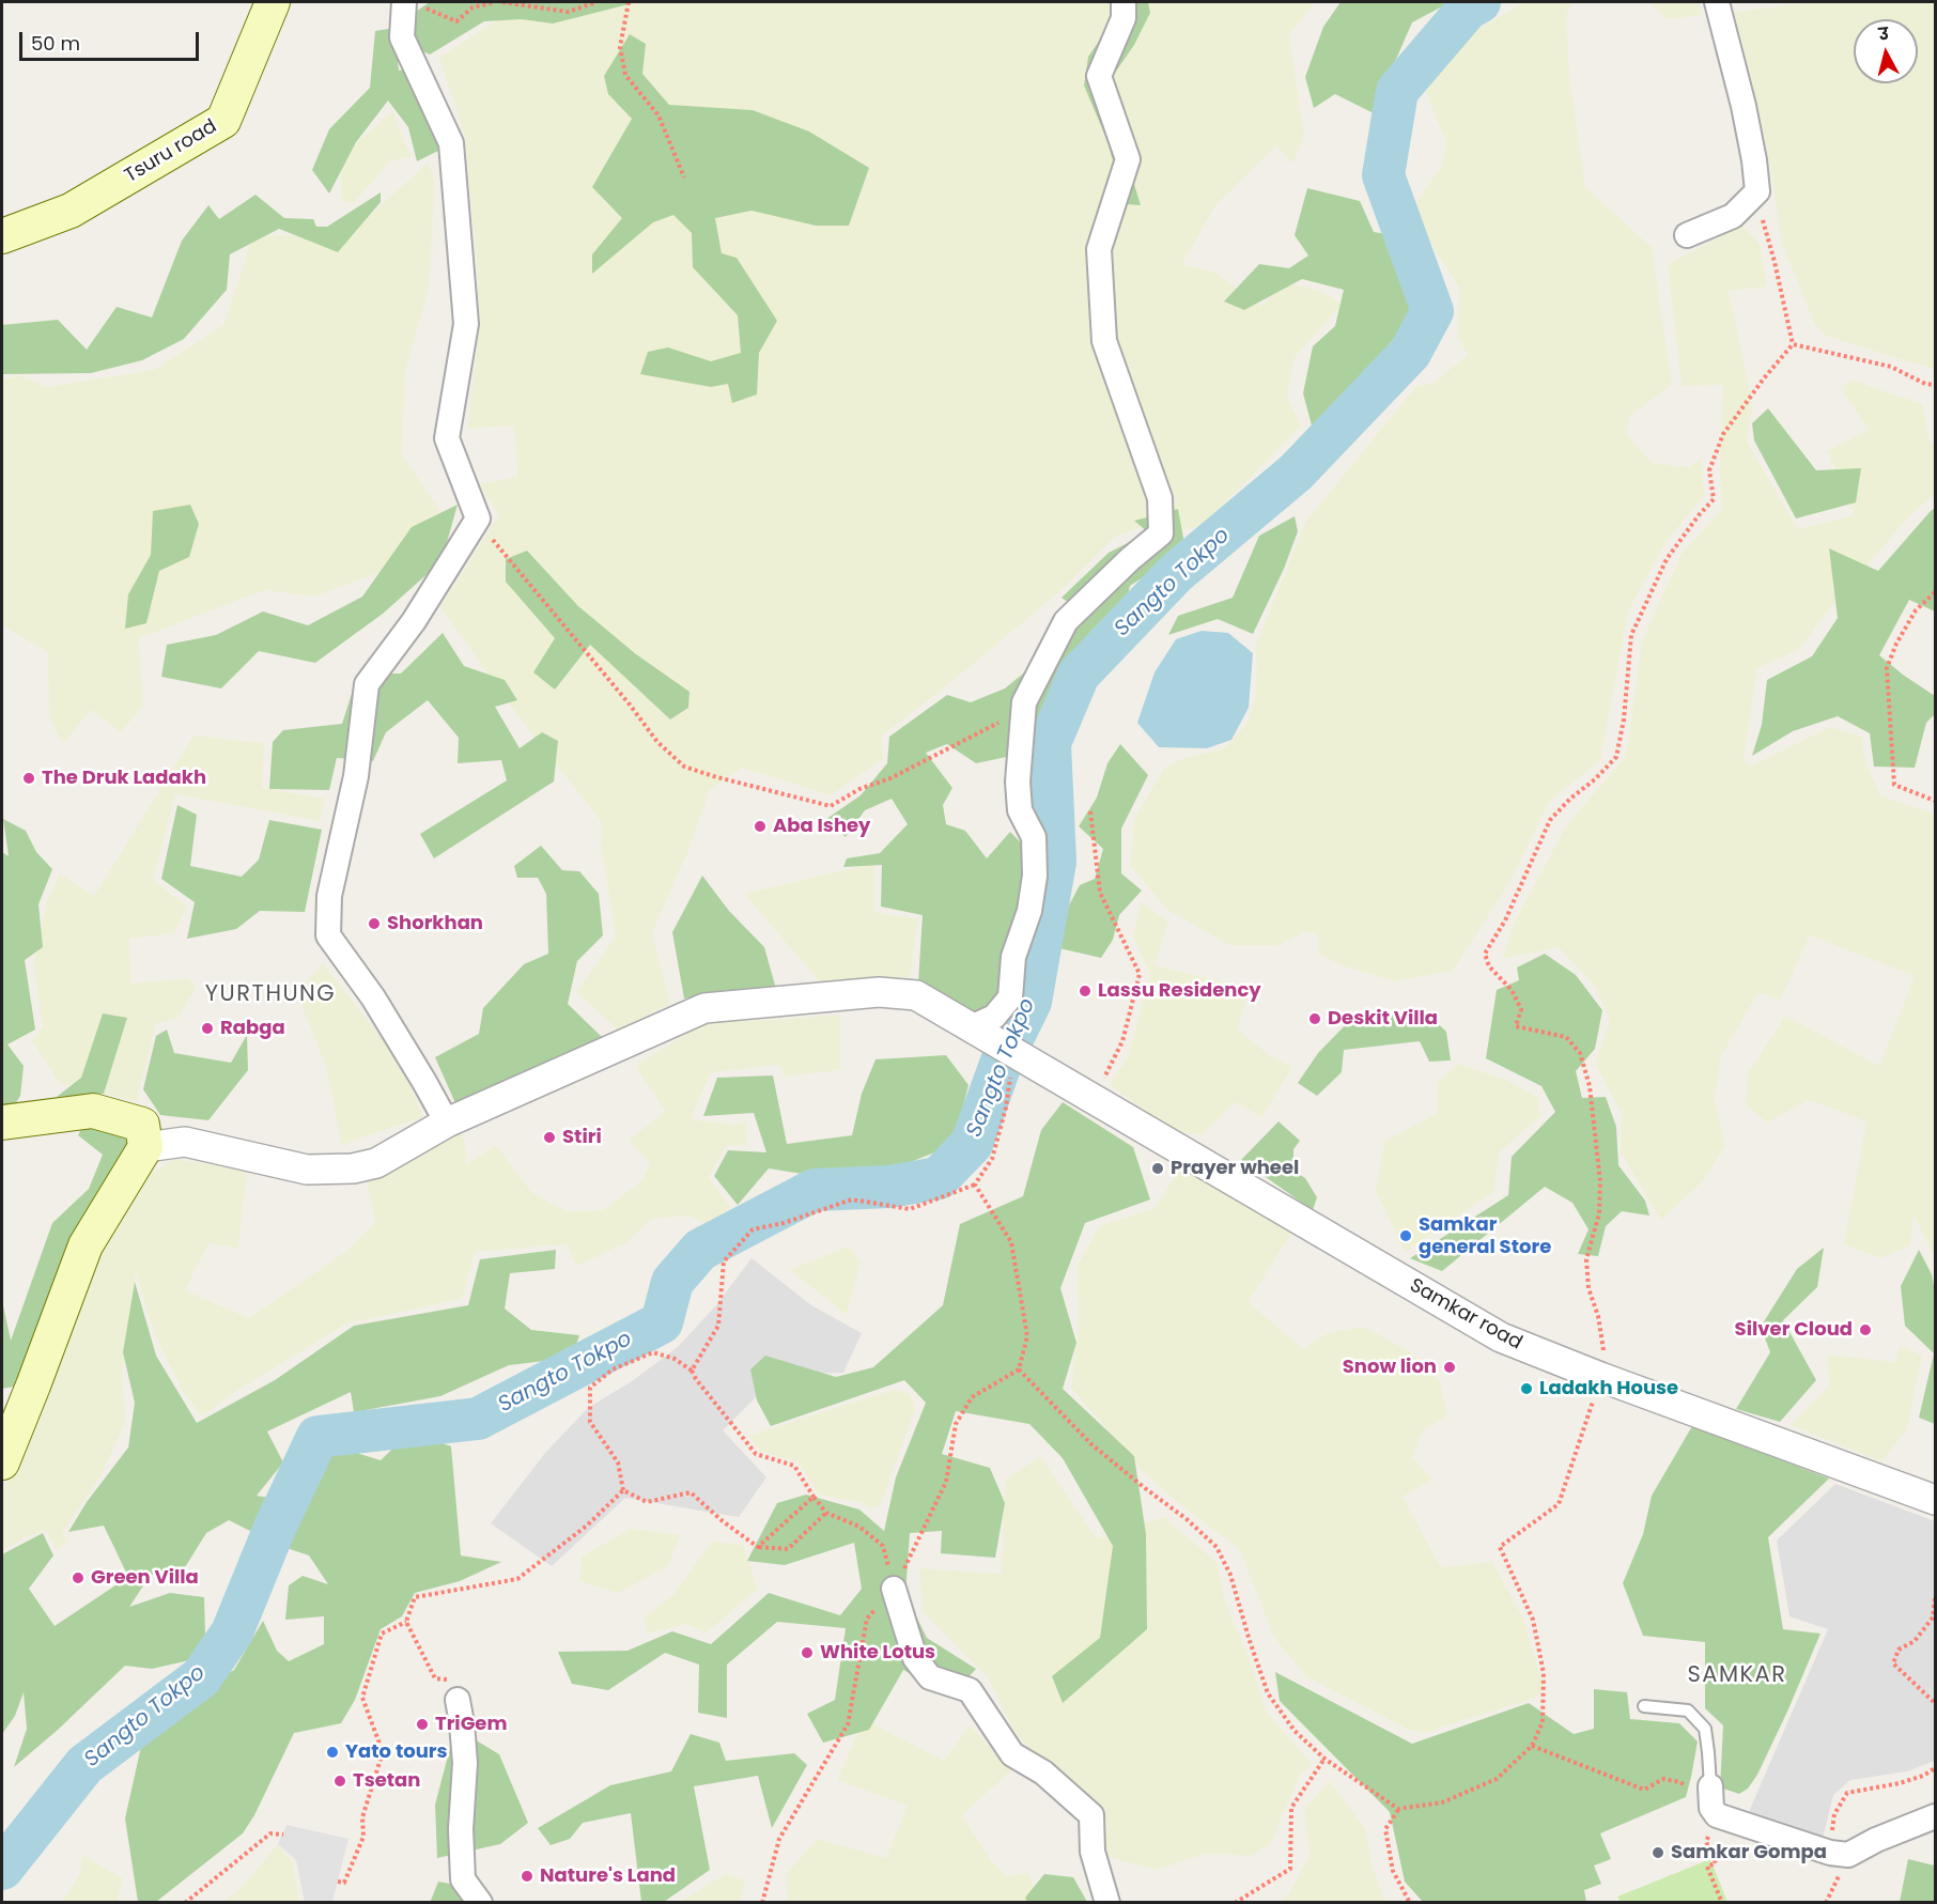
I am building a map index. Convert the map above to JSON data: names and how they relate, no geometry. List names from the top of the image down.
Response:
{
  "streets": {
    "main road": ["Tsuru road"],
    "street": ["Samkar road"]
  },
  "districts": ["YURTHUNG", "SAMKAR"],
  "water": ["Sangto Tokpo"],
  "places": [
    "The Druk Ladakh",
    "Aba Ishey",
    "Shorkhan",
    "Lassu Residency",
    "Deskit Villa",
    "Rabga",
    "Stiri",
    "Prayer wheel",
    "Samkar general Store",
    "Silver Cloud",
    "Snow lion",
    "Ladakh House",
    "Green Villa",
    "White Lotus",
    "TriGem",
    "Yato tours",
    "Tsetan",
    "Samkar Gompa",
    "Nature's Land"
  ],
  "scale_bar": "50 m",
  "north": "top"
}
